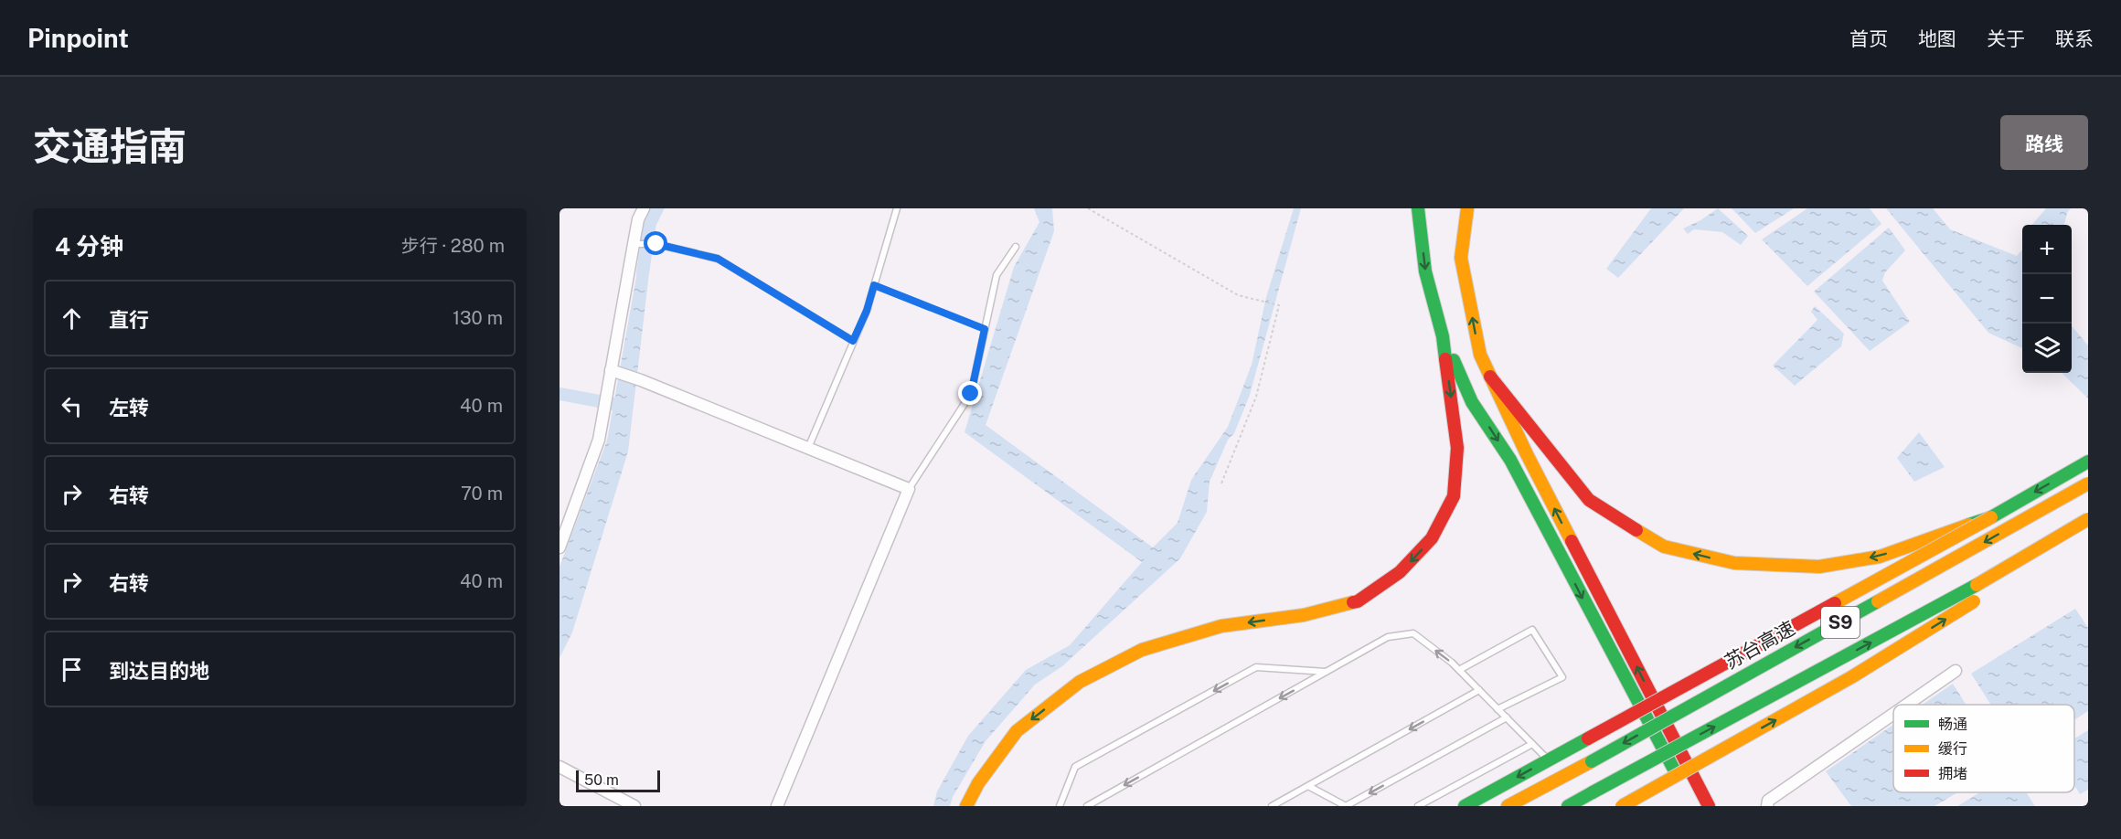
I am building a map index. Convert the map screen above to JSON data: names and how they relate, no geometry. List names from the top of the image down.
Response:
{
  "streets": {
    "highway": ["S9", "苏台高速"]
  },
  "legend": ["畅通", "缓行", "拥堵"],
  "scale_bar": "50 m",
  "page": {
    "header": "Pinpoint",
    "nav": [
      "首页",
      "地图",
      "关于",
      "联系"
    ],
    "title": "交通指南",
    "buttons": "路线",
    "heading": ["4 分钟", "步行 · 280 m"],
    "map_buttons": ["+", "−"],
    "list": [
      ["直行", "130 m"],
      ["左转", "40 m"],
      ["右转", "70 m"],
      ["右转", "40 m"],
      "到达目的地"
    ],
    "scale": "50 m"
  }
}
